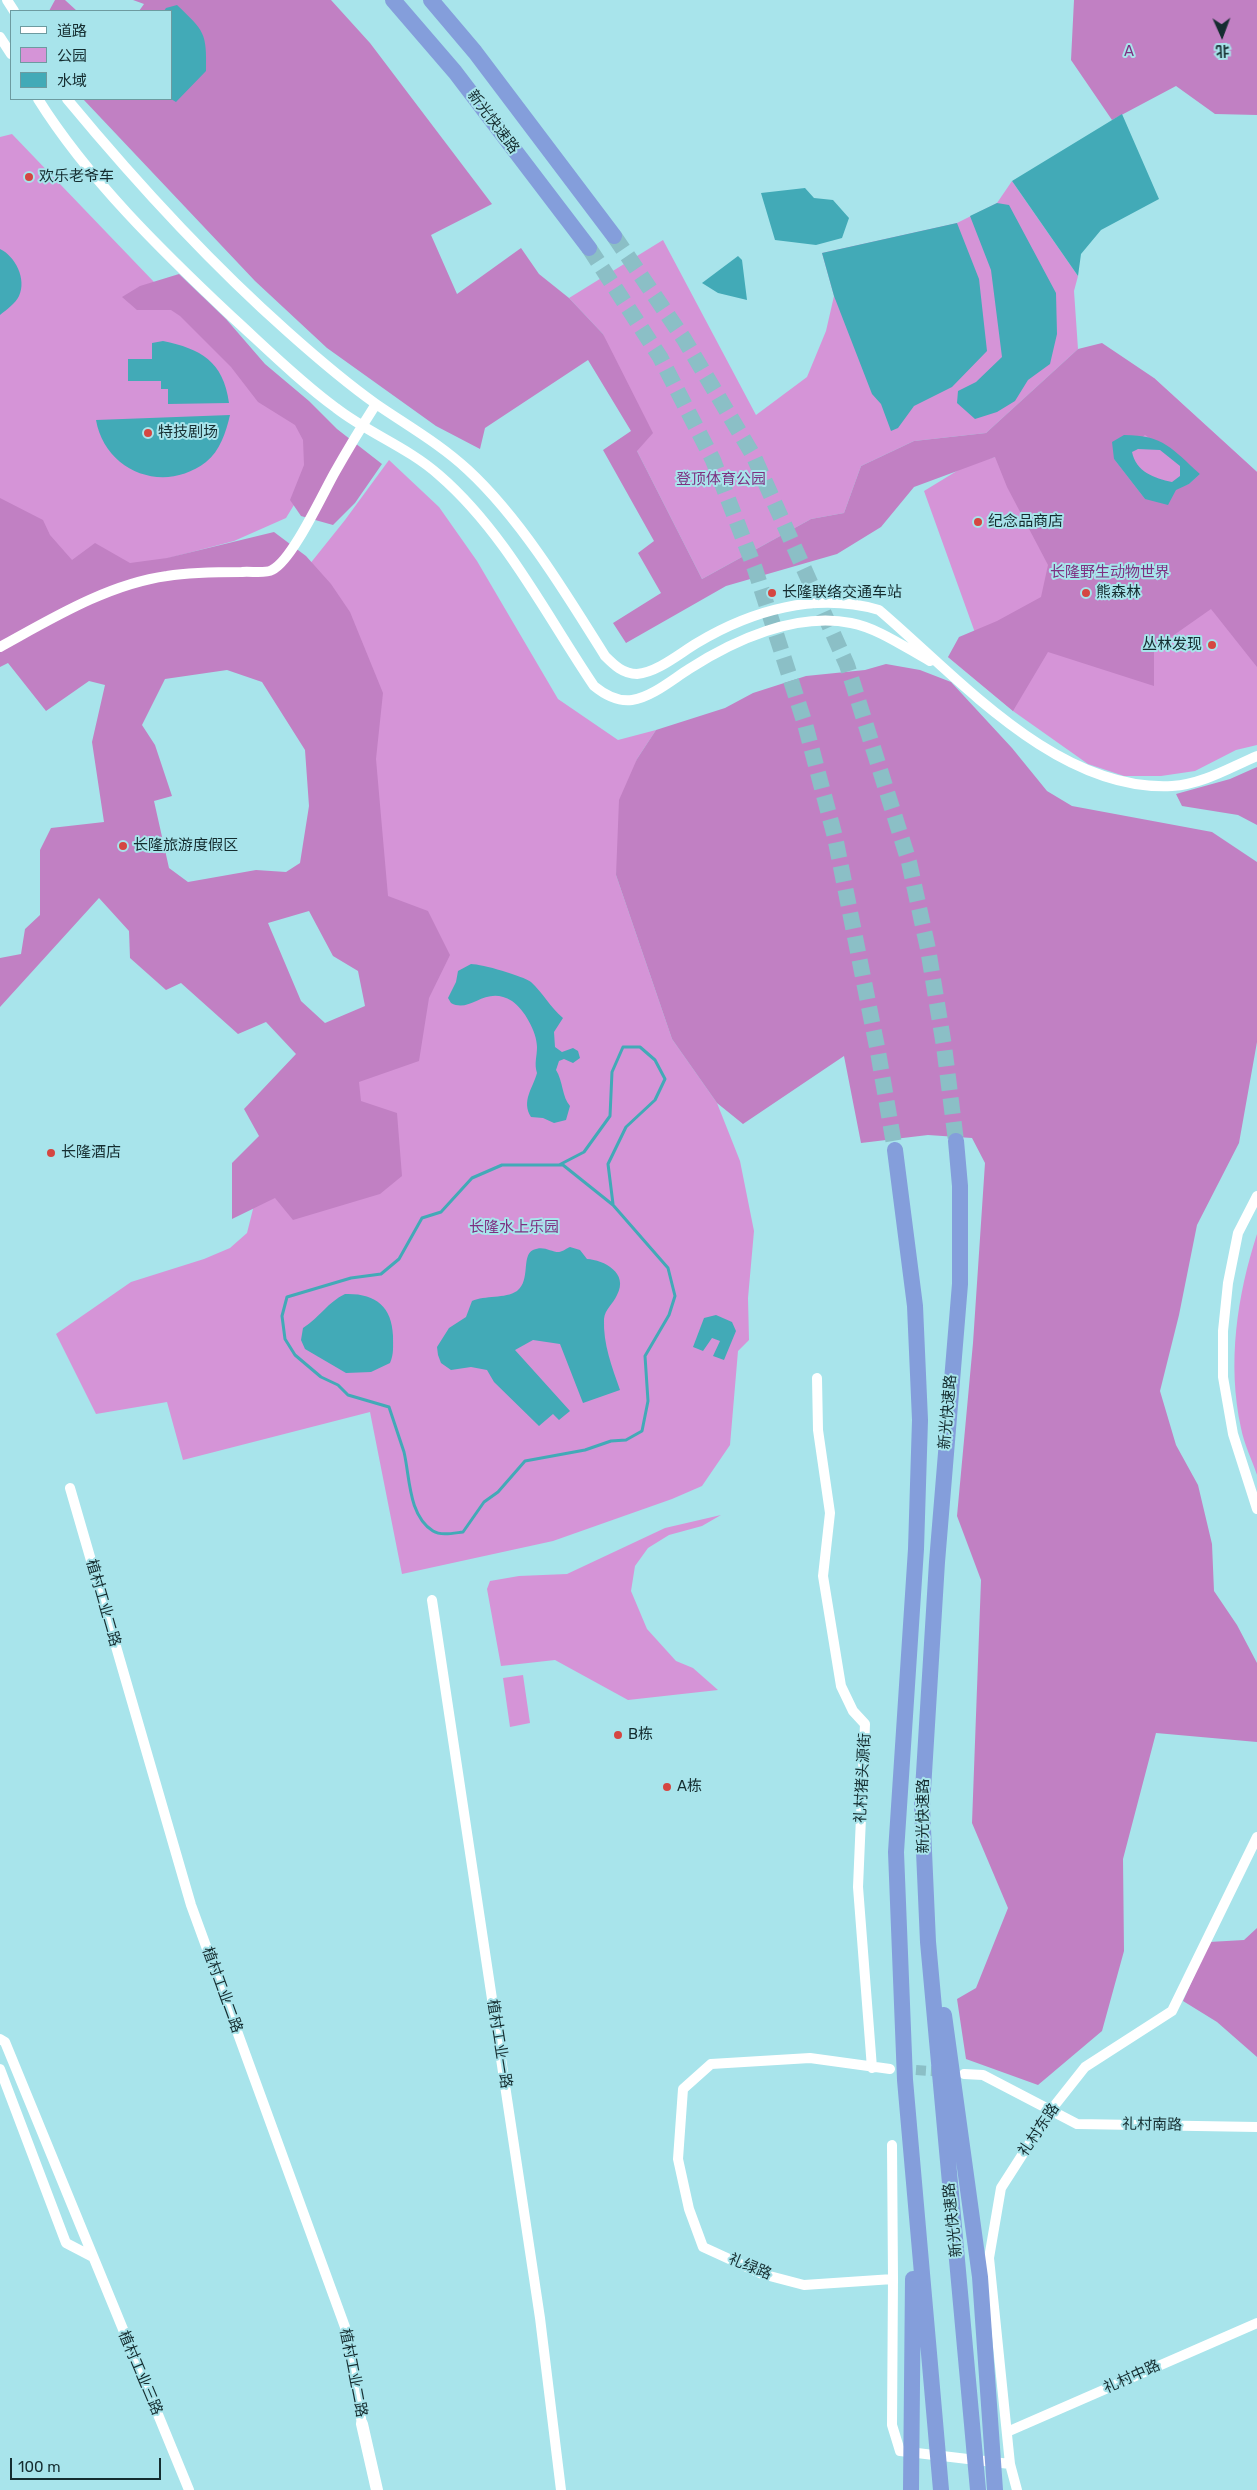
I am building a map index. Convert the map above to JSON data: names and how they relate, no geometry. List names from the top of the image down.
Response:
{
  "streets": {
    "highway": ["新光快速路"],
    "street": [
      "植村工业二路",
      "礼村猪头源街",
      "植村工业一路",
      "礼村南路",
      "礼村东路",
      "礼绿路",
      "植村工业三路",
      "礼村中路"
    ]
  },
  "crossings": [
    ["礼村猪头源街", "礼绿路"],
    ["礼村南路", "礼村东路"],
    ["礼村东路", "礼村中路"]
  ],
  "parks": [
    "A",
    "登顶体育公园",
    "长隆野生动物世界",
    "长隆水上乐园"
  ],
  "places": [
    "欢乐老爷车",
    "特技剧场",
    "纪念品商店",
    "长隆联络交通车站",
    "熊森林",
    "丛林发现",
    "长隆旅游度假区",
    "长隆酒店",
    "B栋",
    "A栋"
  ],
  "legend": ["道路", "公园", "水域"],
  "scale_bar": "100 m",
  "north": "bottom"
}
